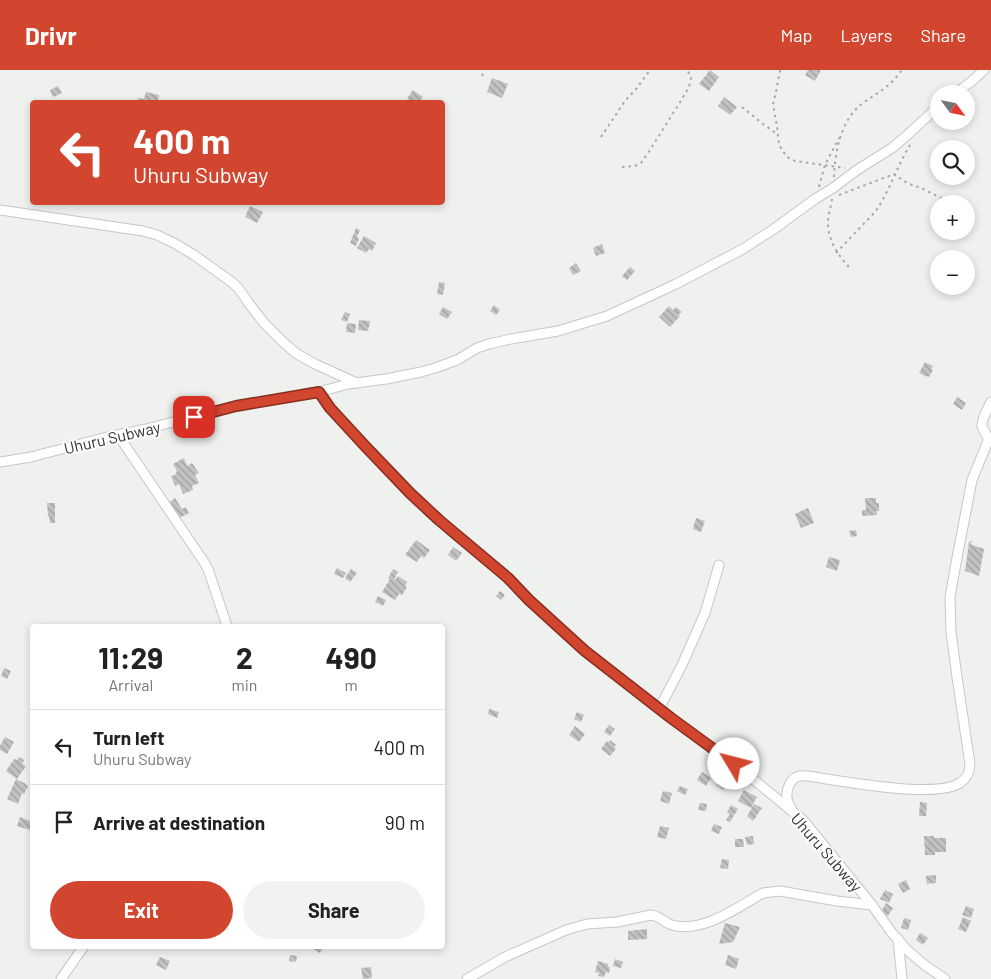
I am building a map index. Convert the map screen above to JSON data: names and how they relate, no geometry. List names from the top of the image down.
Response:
{
  "streets": {
    "street": ["Uhuru Subway"]
  },
  "north": "bottom right",
  "page": {
    "header": "Drivr",
    "nav": ["Map", "Layers", "Share"],
    "map_buttons": ["+", "−"],
    "turn": ["400 m", "Uhuru Subway"],
    "eta": [
      "11:29",
      "Arrival",
      "2",
      "min",
      "490",
      "m"
    ],
    "list": [
      {
        "name": "Turn left",
        "note": "Uhuru Subway",
        "value": "400 m"
      },
      {
        "name": "Arrive at destination",
        "value": "90 m"
      }
    ],
    "buttons": ["Exit", "Share"]
  }
}
